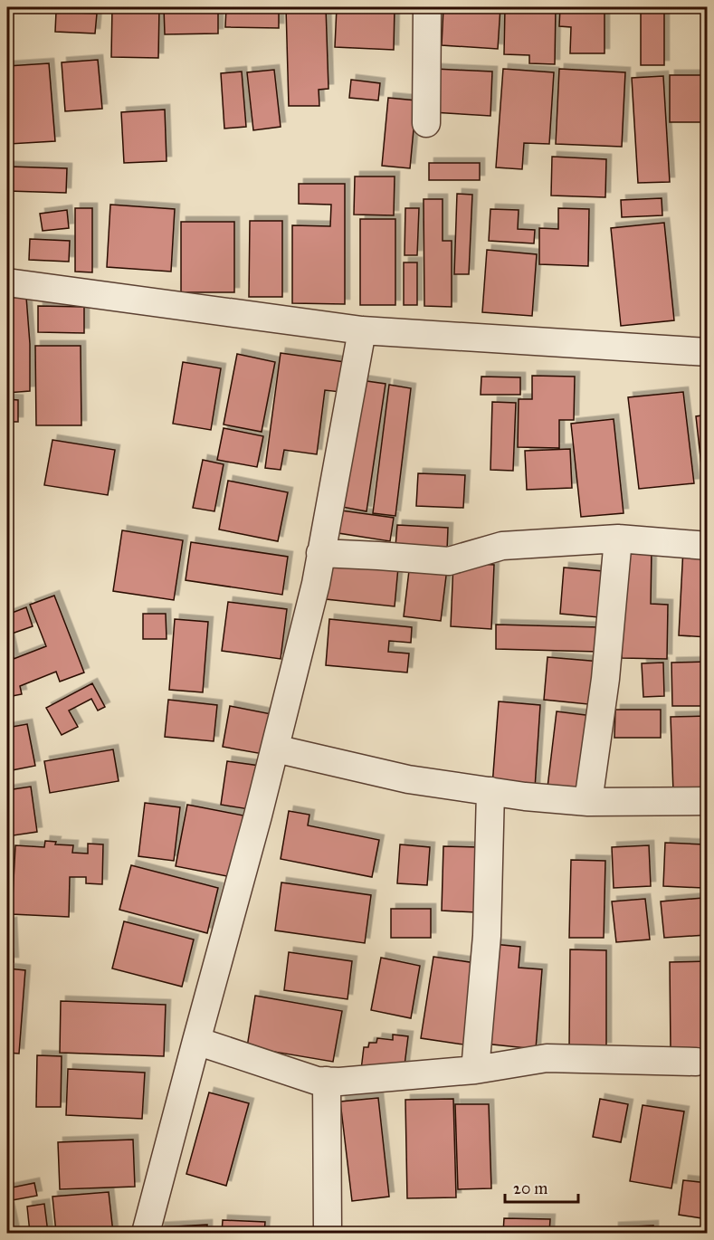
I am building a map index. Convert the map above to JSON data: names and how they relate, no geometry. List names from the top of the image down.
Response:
{
  "scale_bar": "20 m"
}
